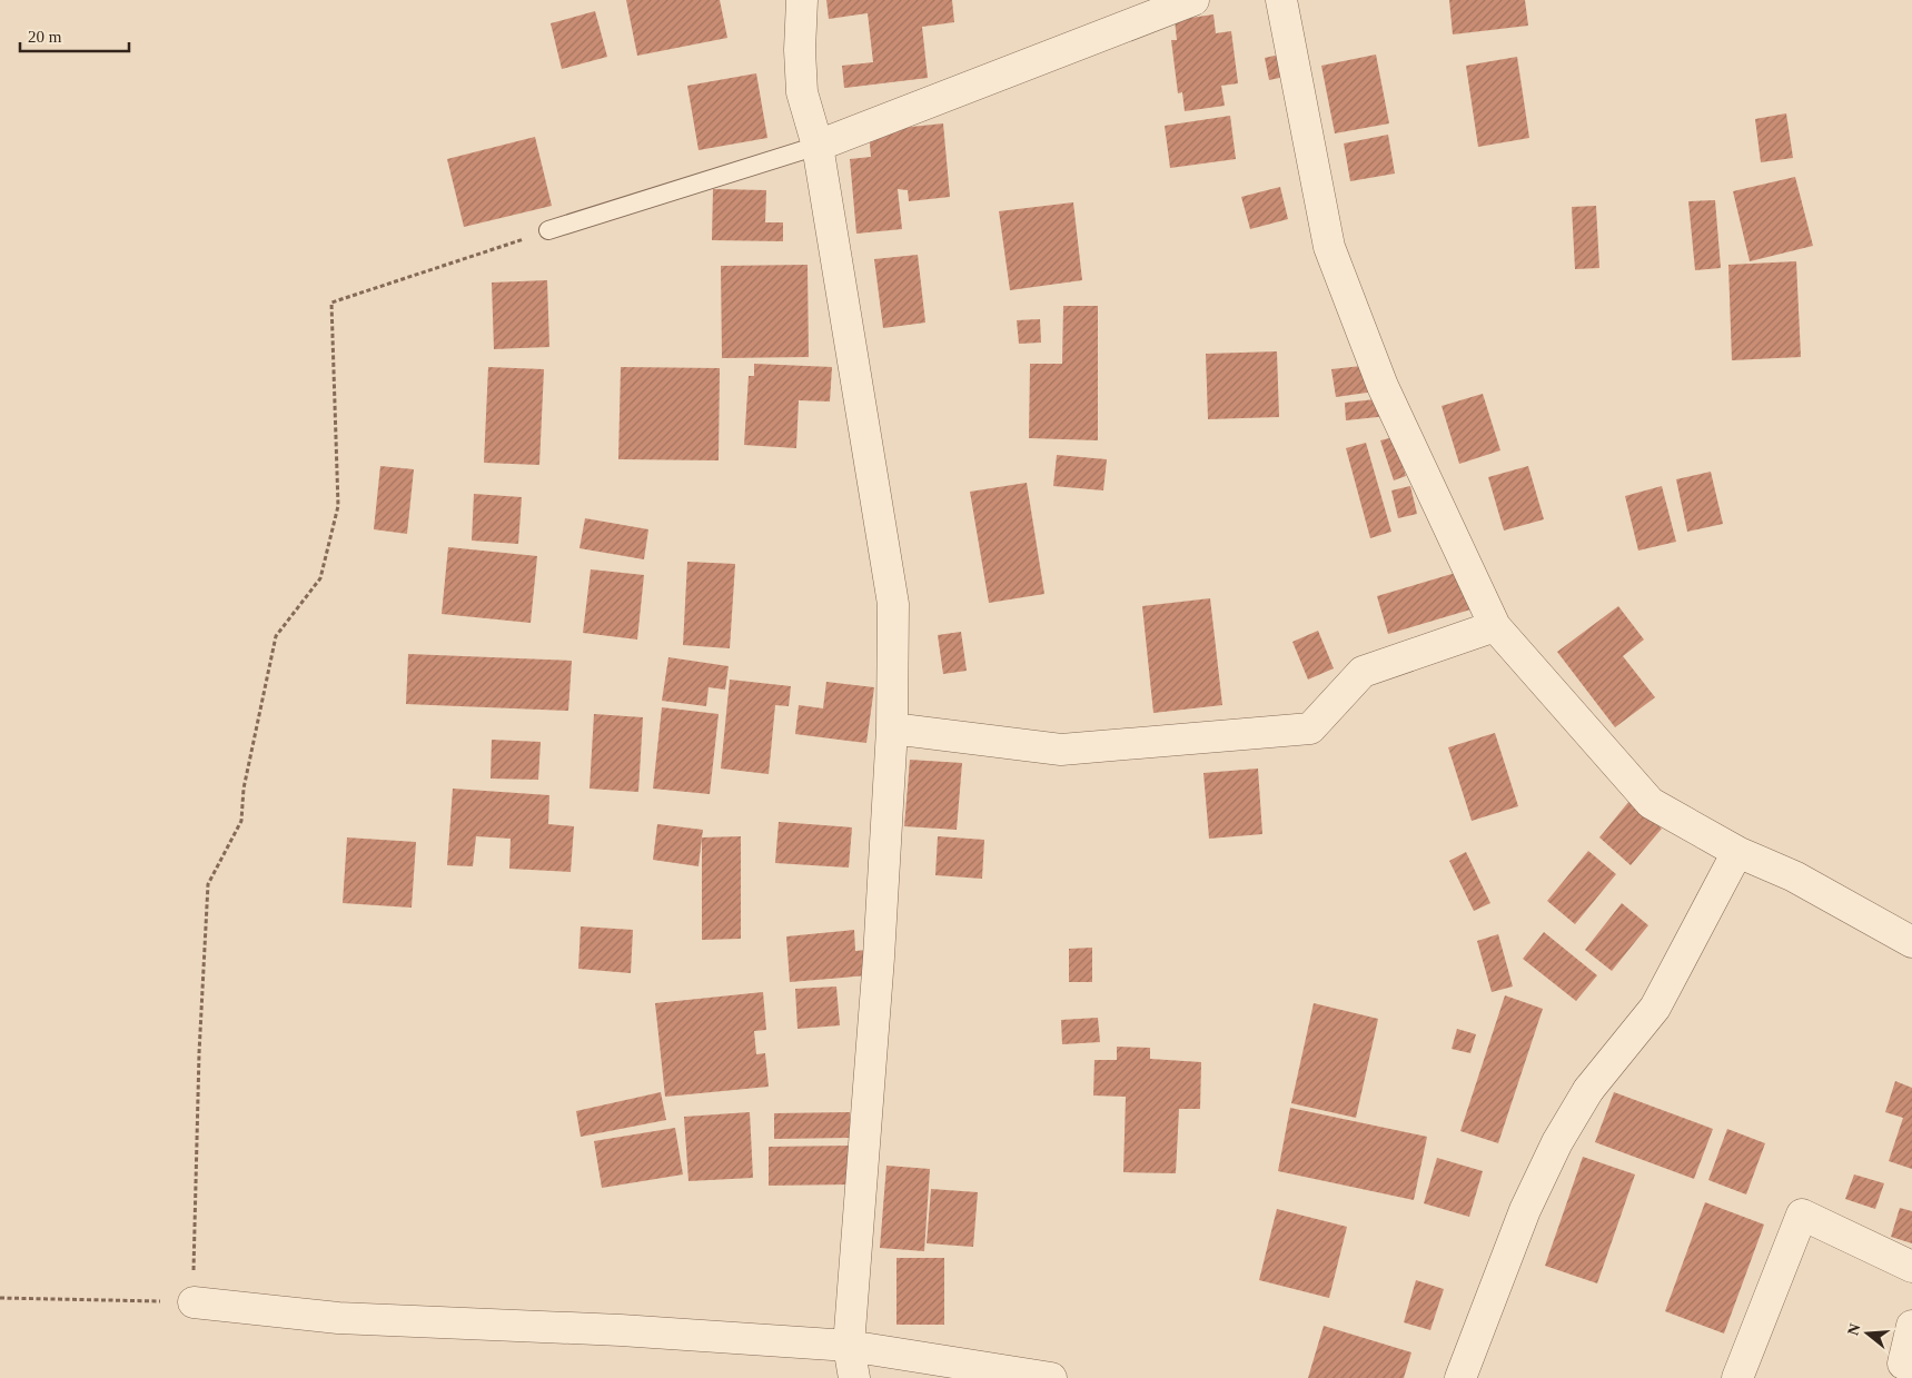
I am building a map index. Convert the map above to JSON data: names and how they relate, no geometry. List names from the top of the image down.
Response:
{
  "scale_bar": "20 m",
  "north": "left"
}
